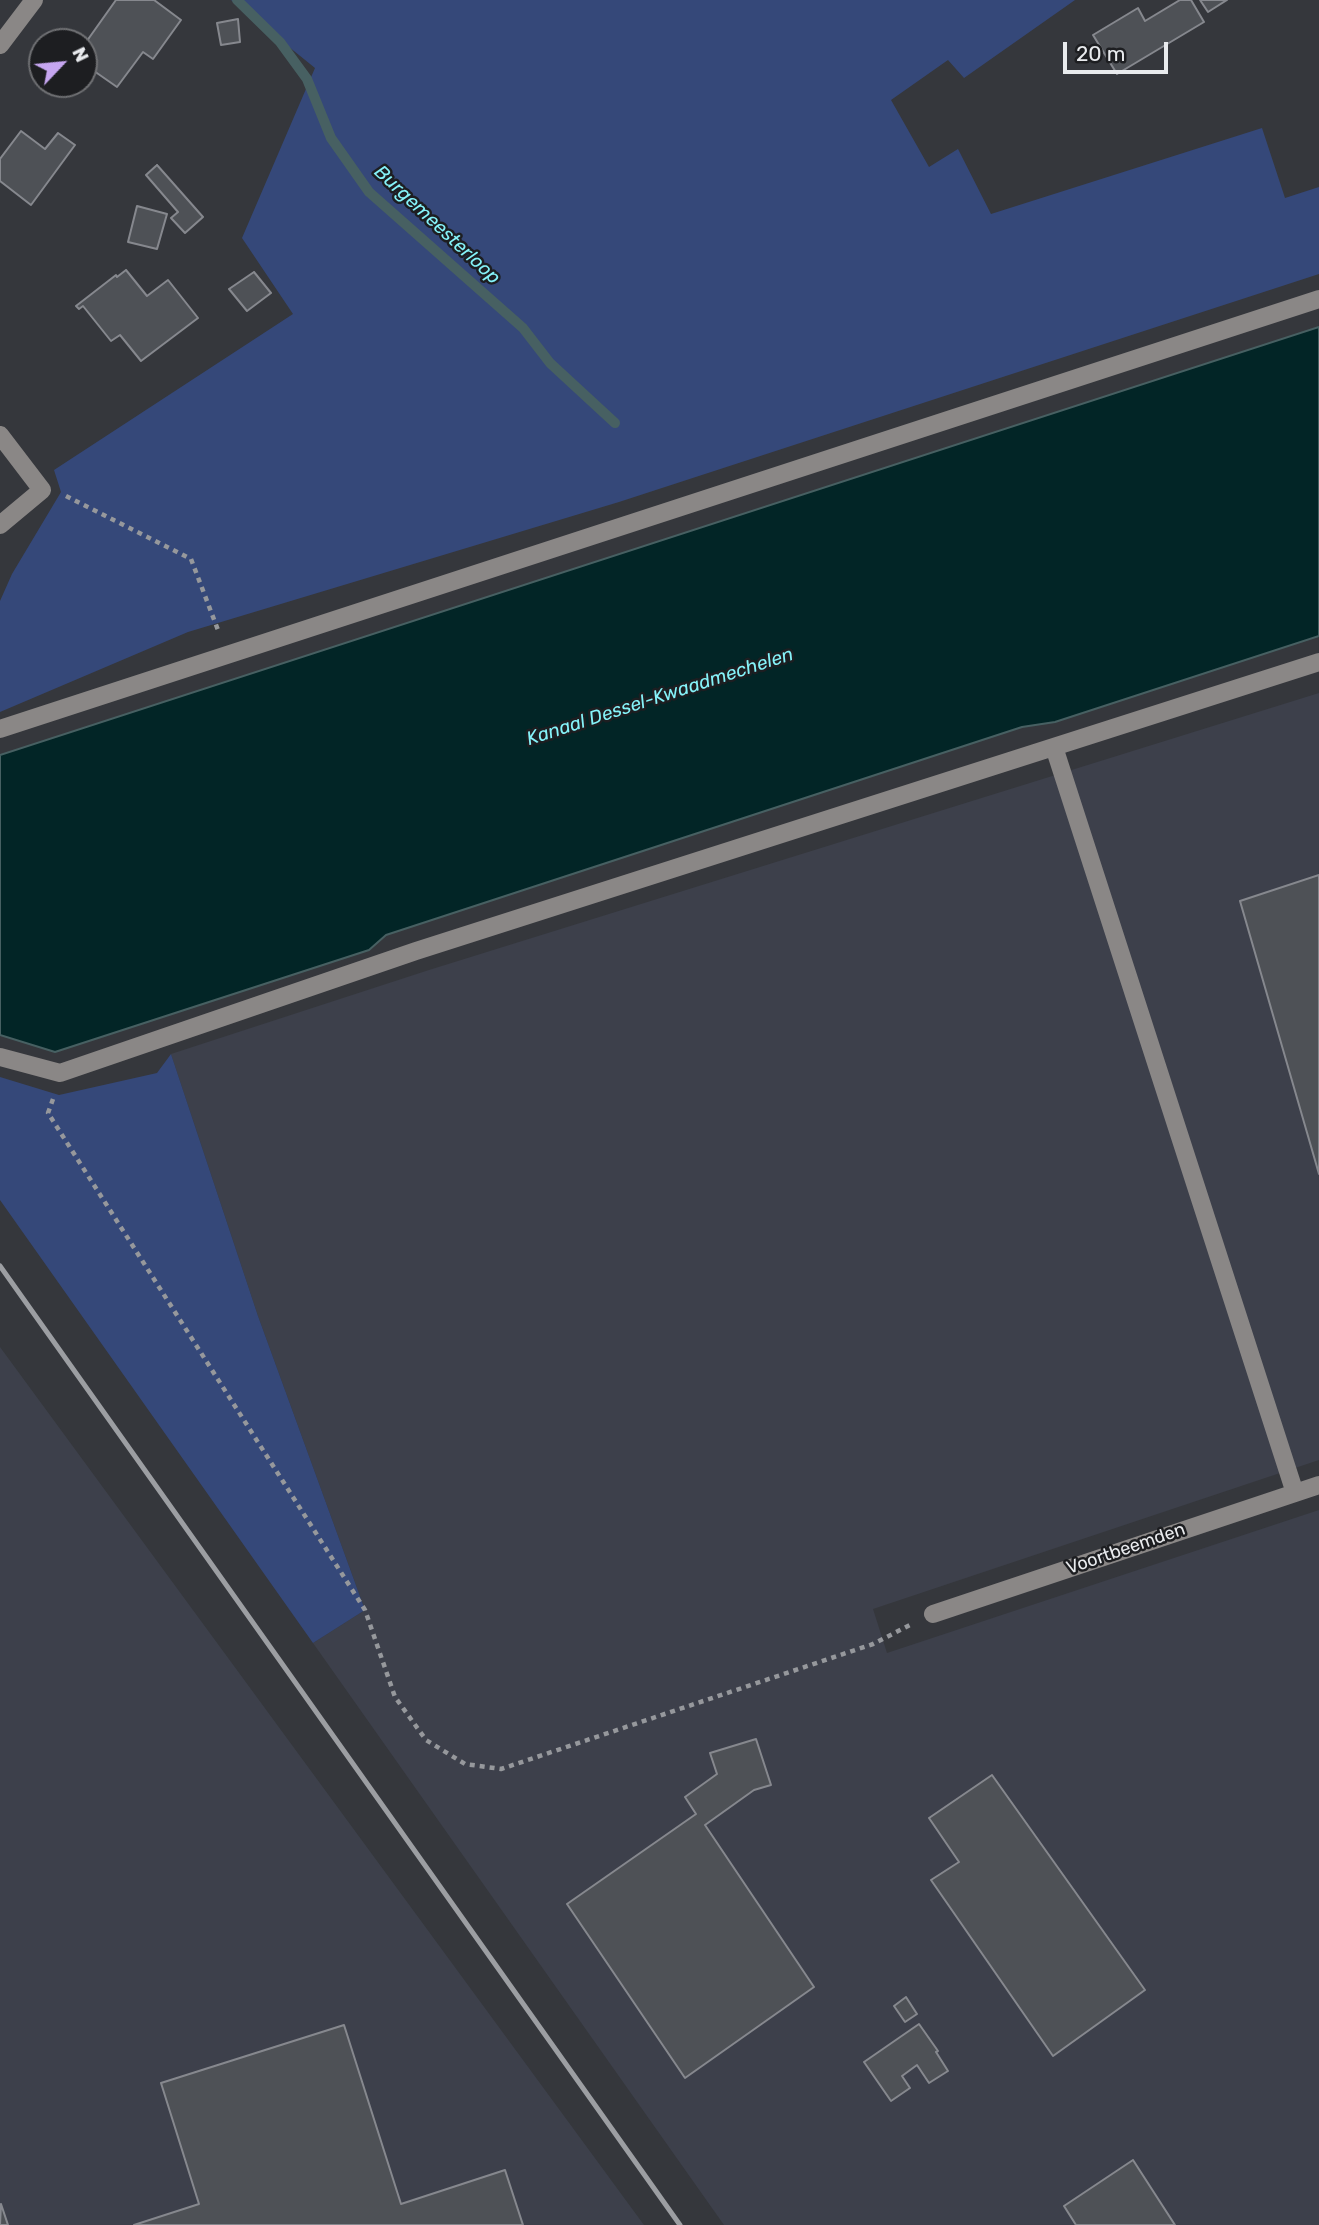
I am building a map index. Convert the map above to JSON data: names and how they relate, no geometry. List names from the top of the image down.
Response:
{
  "streets": {
    "street": ["Voortbeemden"]
  },
  "water": ["Burgemeesterloop", "Kanaal Dessel-Kwaadmechelen"],
  "scale_bar": "20 m",
  "north": "top right"
}
